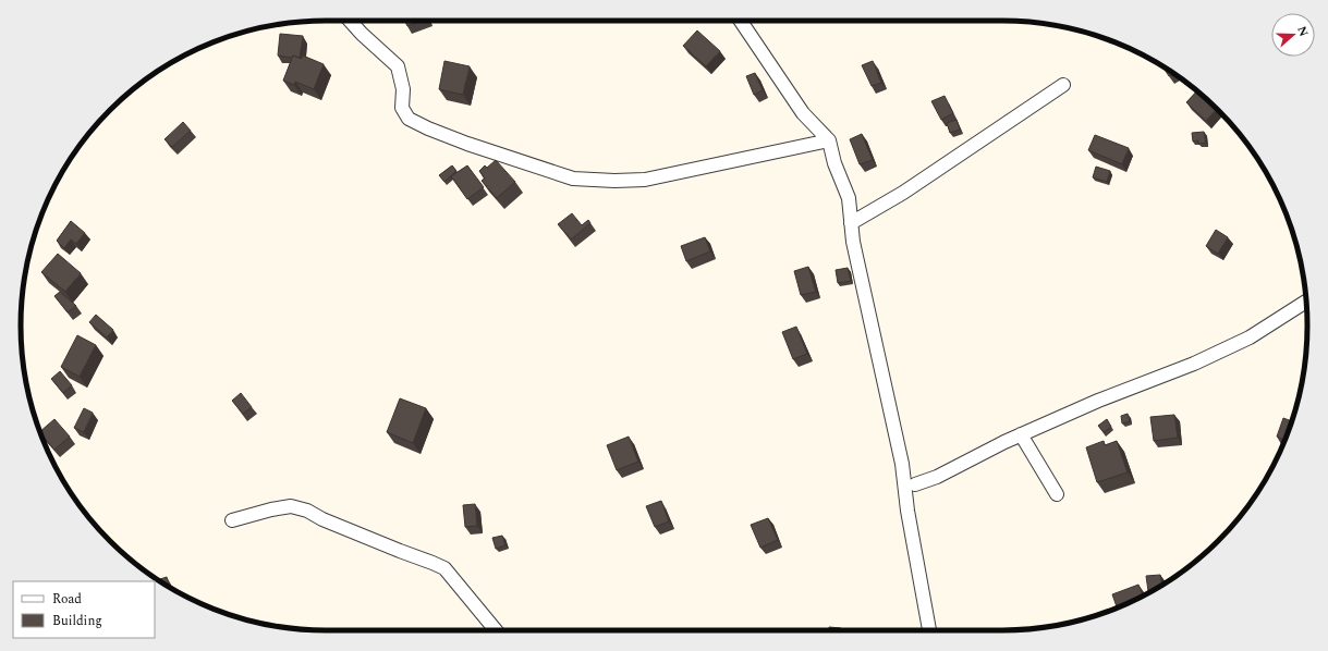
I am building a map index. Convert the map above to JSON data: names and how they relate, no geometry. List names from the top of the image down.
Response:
{
  "legend": ["Road", "Building"],
  "north": "right"
}
